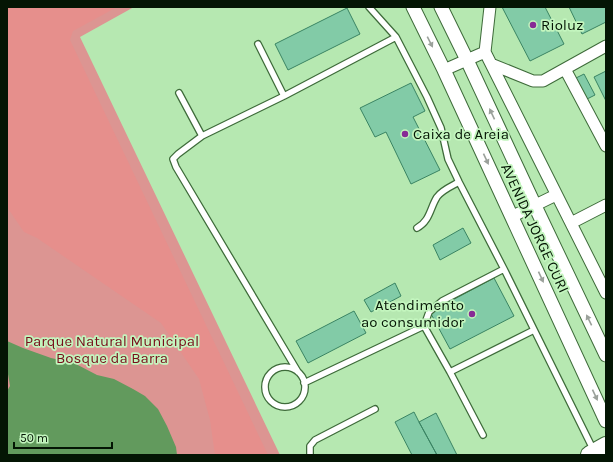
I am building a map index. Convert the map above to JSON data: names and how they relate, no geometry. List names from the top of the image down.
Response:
{
  "streets": {
    "street": ["AVENIDA JORGE CURI"]
  },
  "parks": ["Parque Natural Municipal Bosque da Barra"],
  "places": ["Rioluz", "Caixa de Areia", "Atendimento ao consumidor"],
  "scale_bar": "50 m"
}
